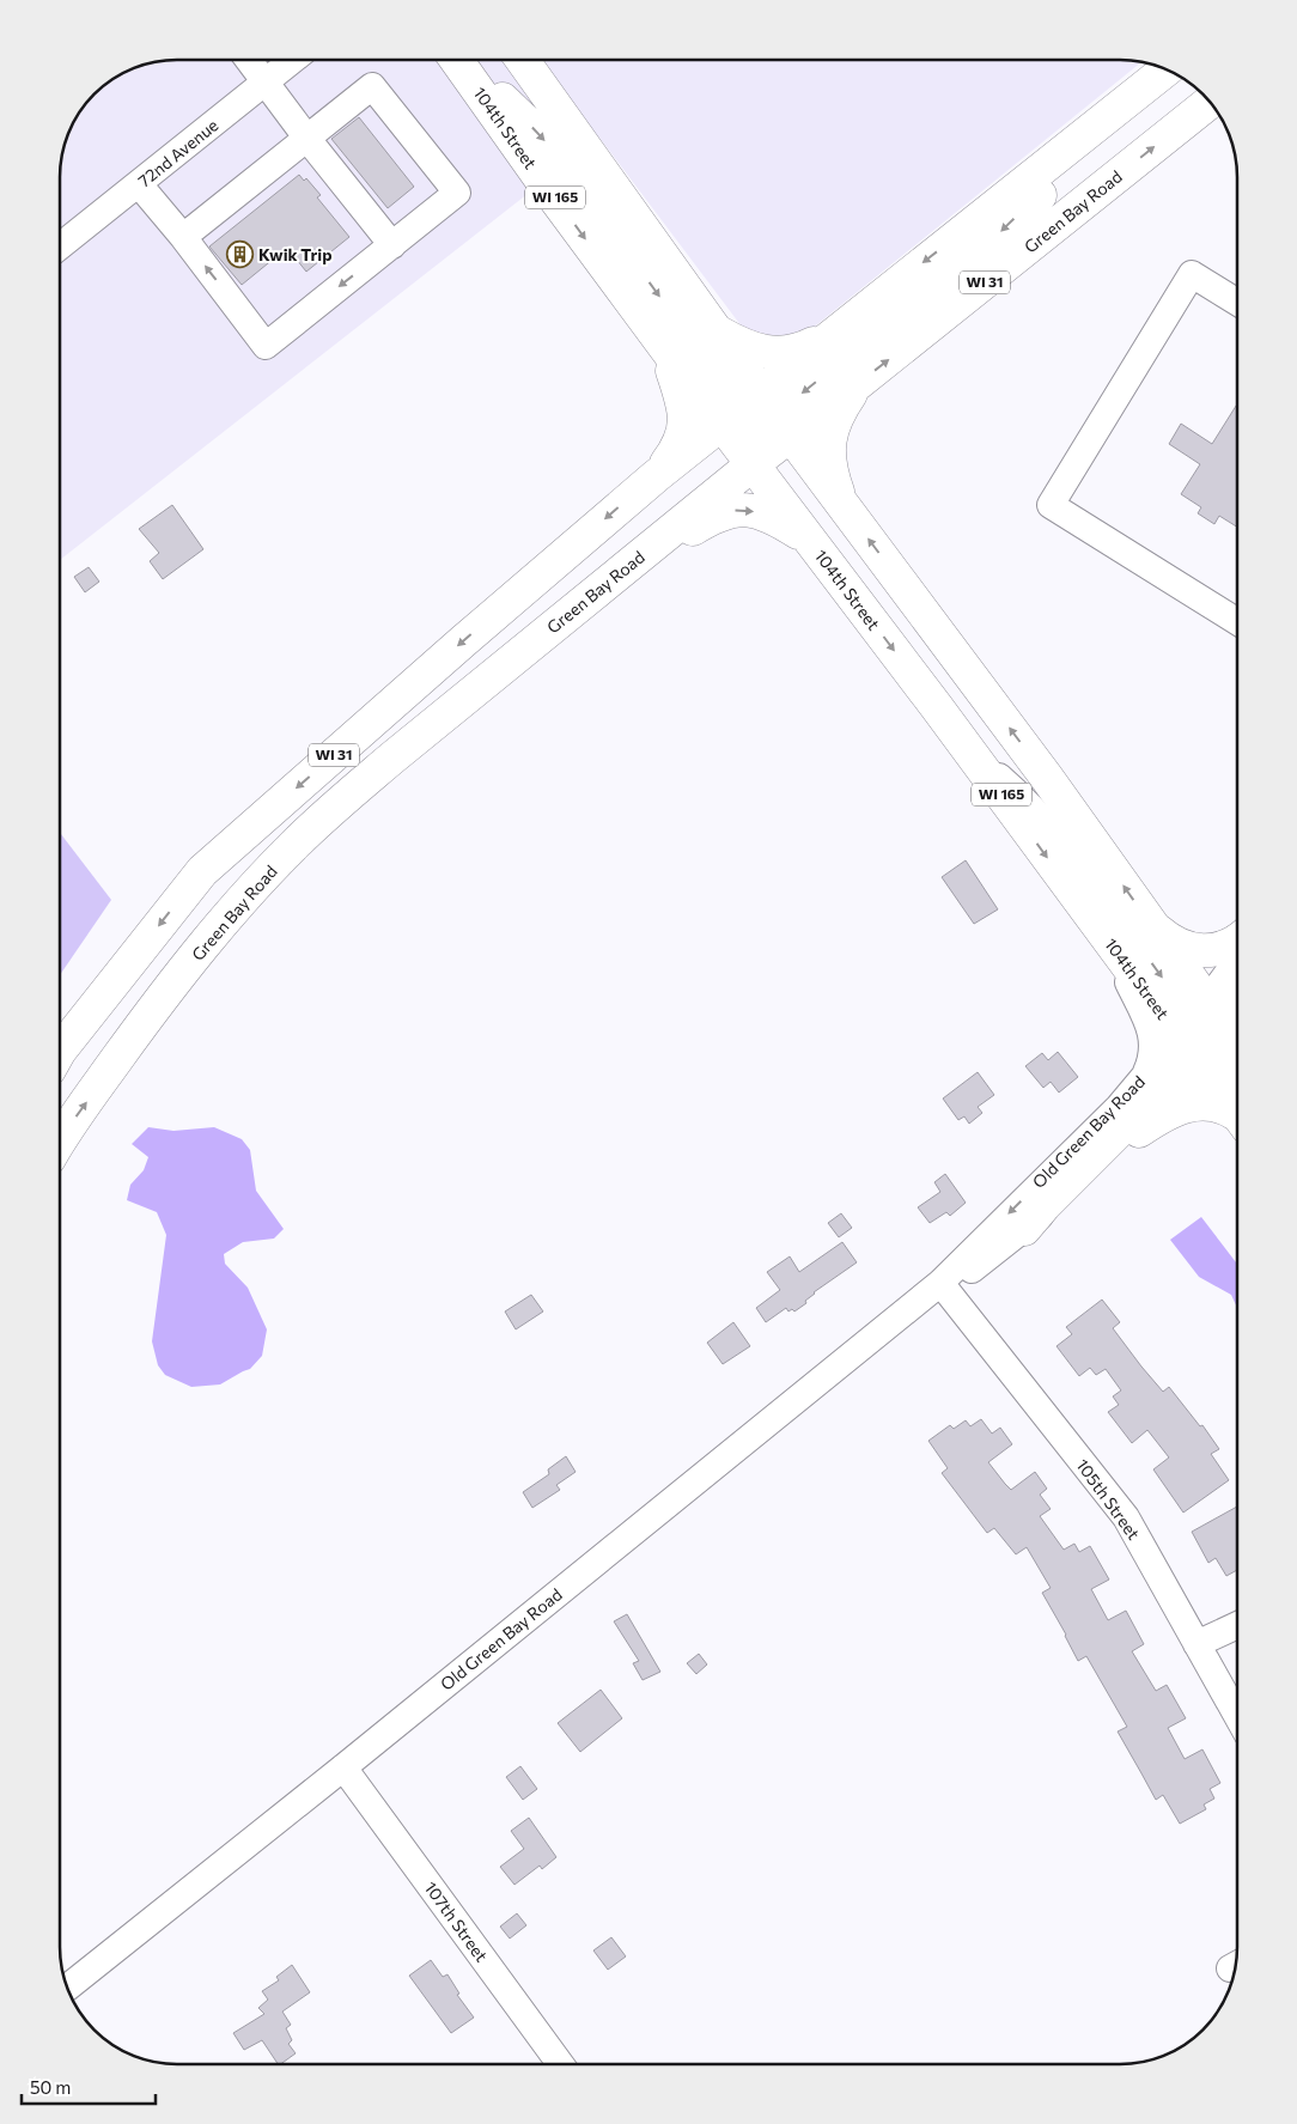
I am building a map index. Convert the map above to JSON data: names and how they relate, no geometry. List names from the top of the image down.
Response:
{
  "streets": {
    "main road": [
      "104th Street",
      "WI 165",
      "Green Bay Road",
      "WI 31"
    ],
    "street": [
      "72nd Avenue",
      "Old Green Bay Road",
      "105th Street",
      "107th Street"
    ]
  },
  "crossings": [
    ["104th Street", "Green Bay Road"],
    ["104th Street", "Old Green Bay Road"],
    ["Old Green Bay Road", "105th Street"],
    ["Old Green Bay Road", "107th Street"]
  ],
  "places": {
    "building": ["Kwik Trip"]
  },
  "scale_bar": "50 m"
}
